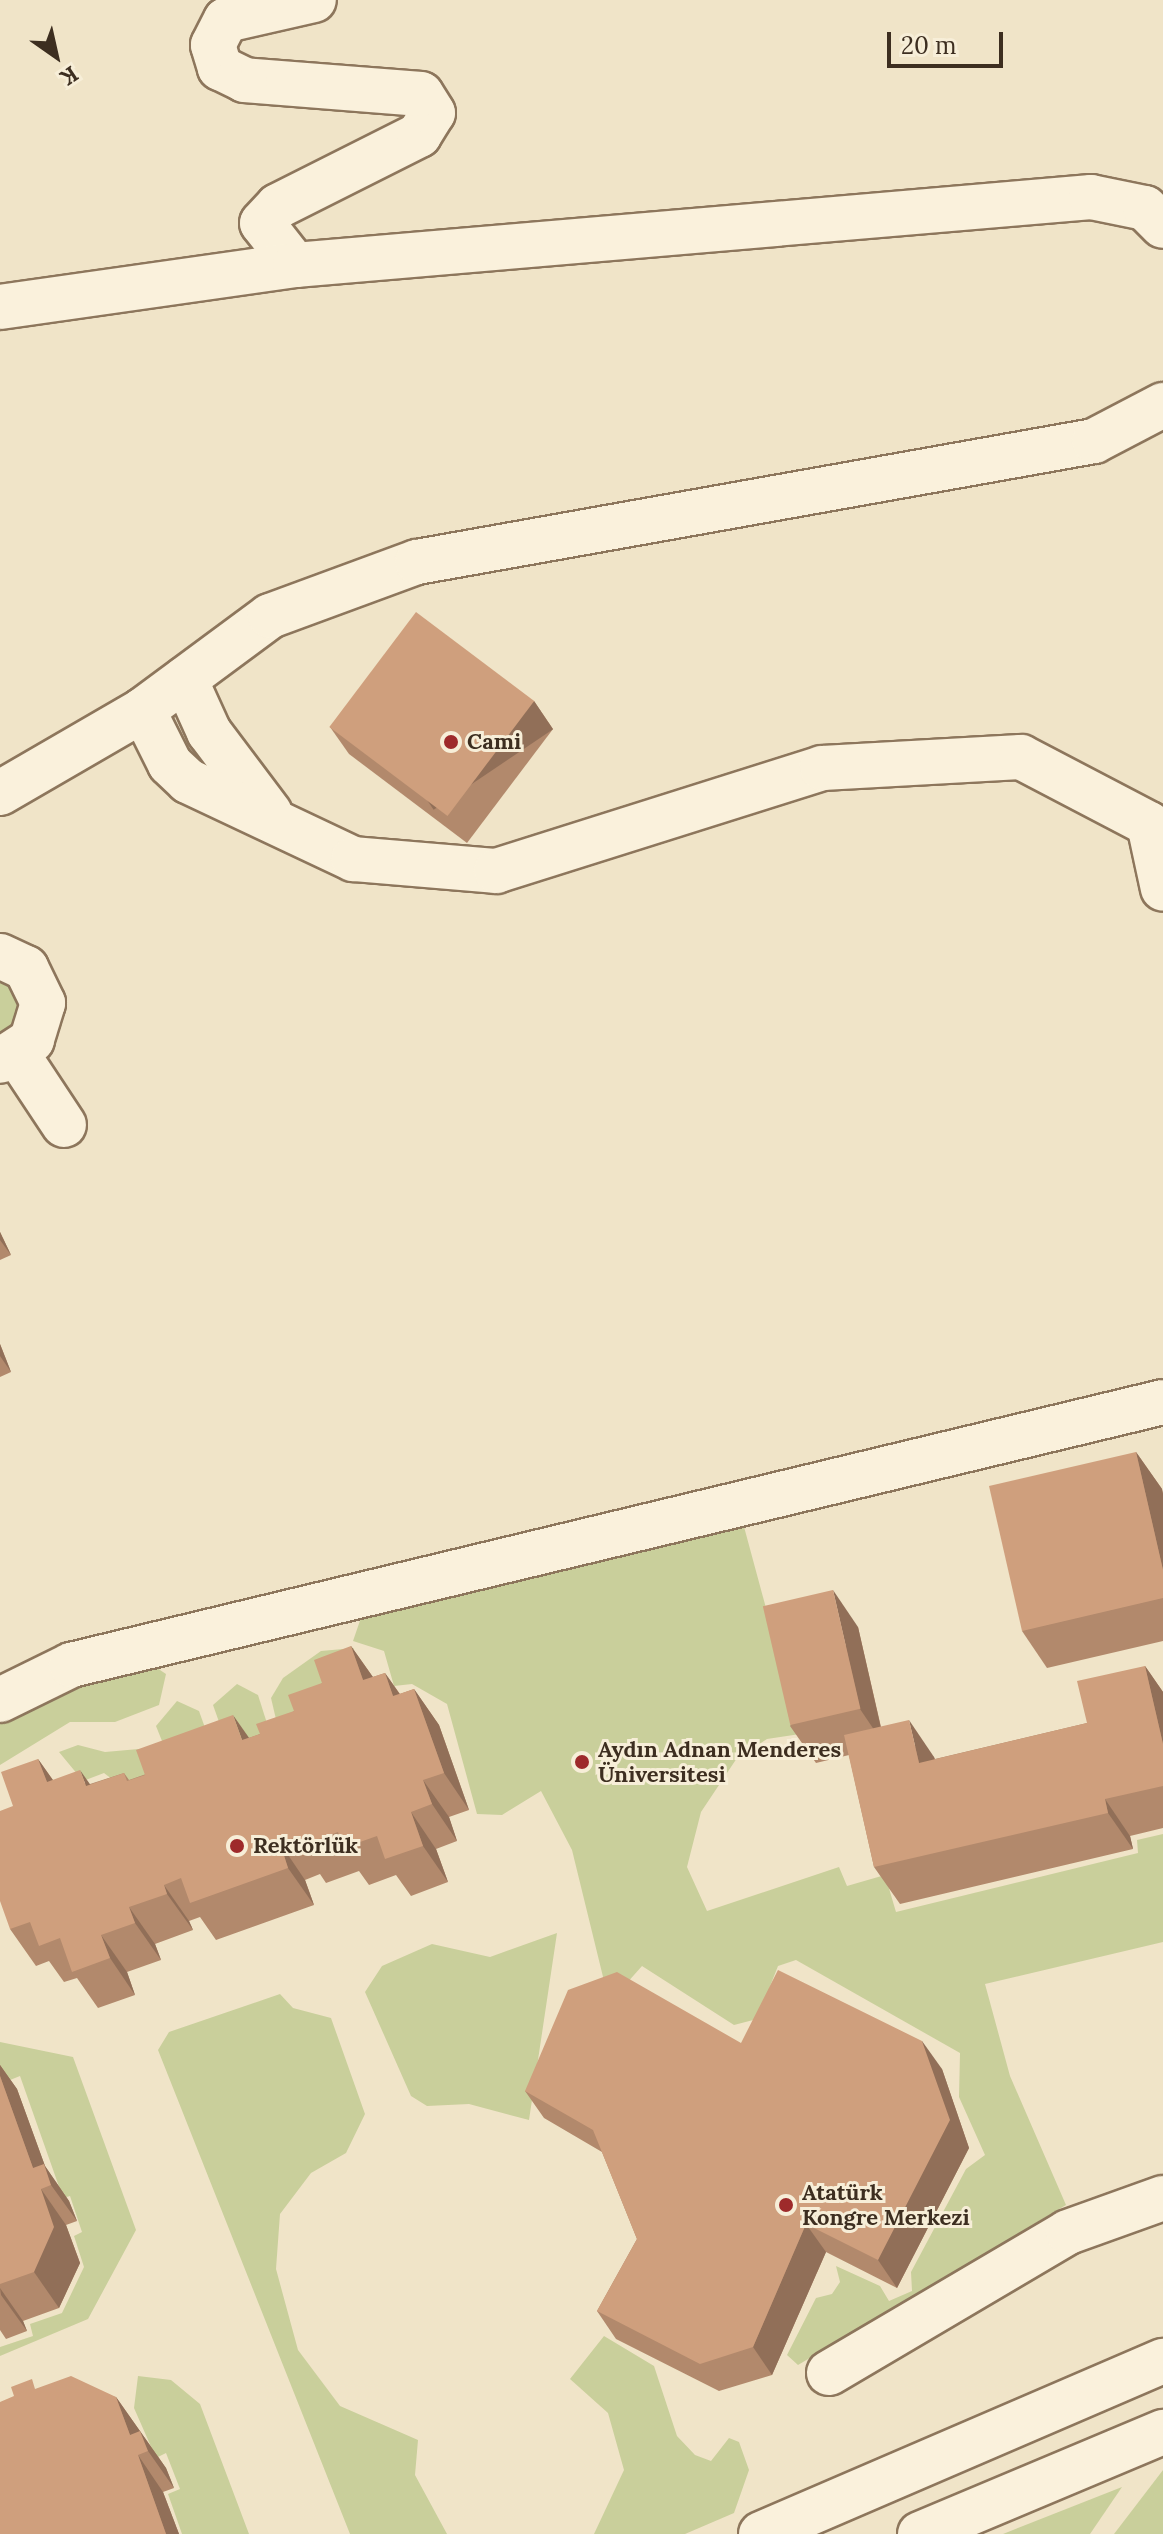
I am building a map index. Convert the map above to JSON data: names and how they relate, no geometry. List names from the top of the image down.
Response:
{
  "places": [
    "Cami",
    "Aydın Adnan Menderes Üniversitesi",
    "Rektörlük",
    "Atatürk Kongre Merkezi"
  ],
  "scale_bar": "20 m",
  "north": "bottom right"
}
